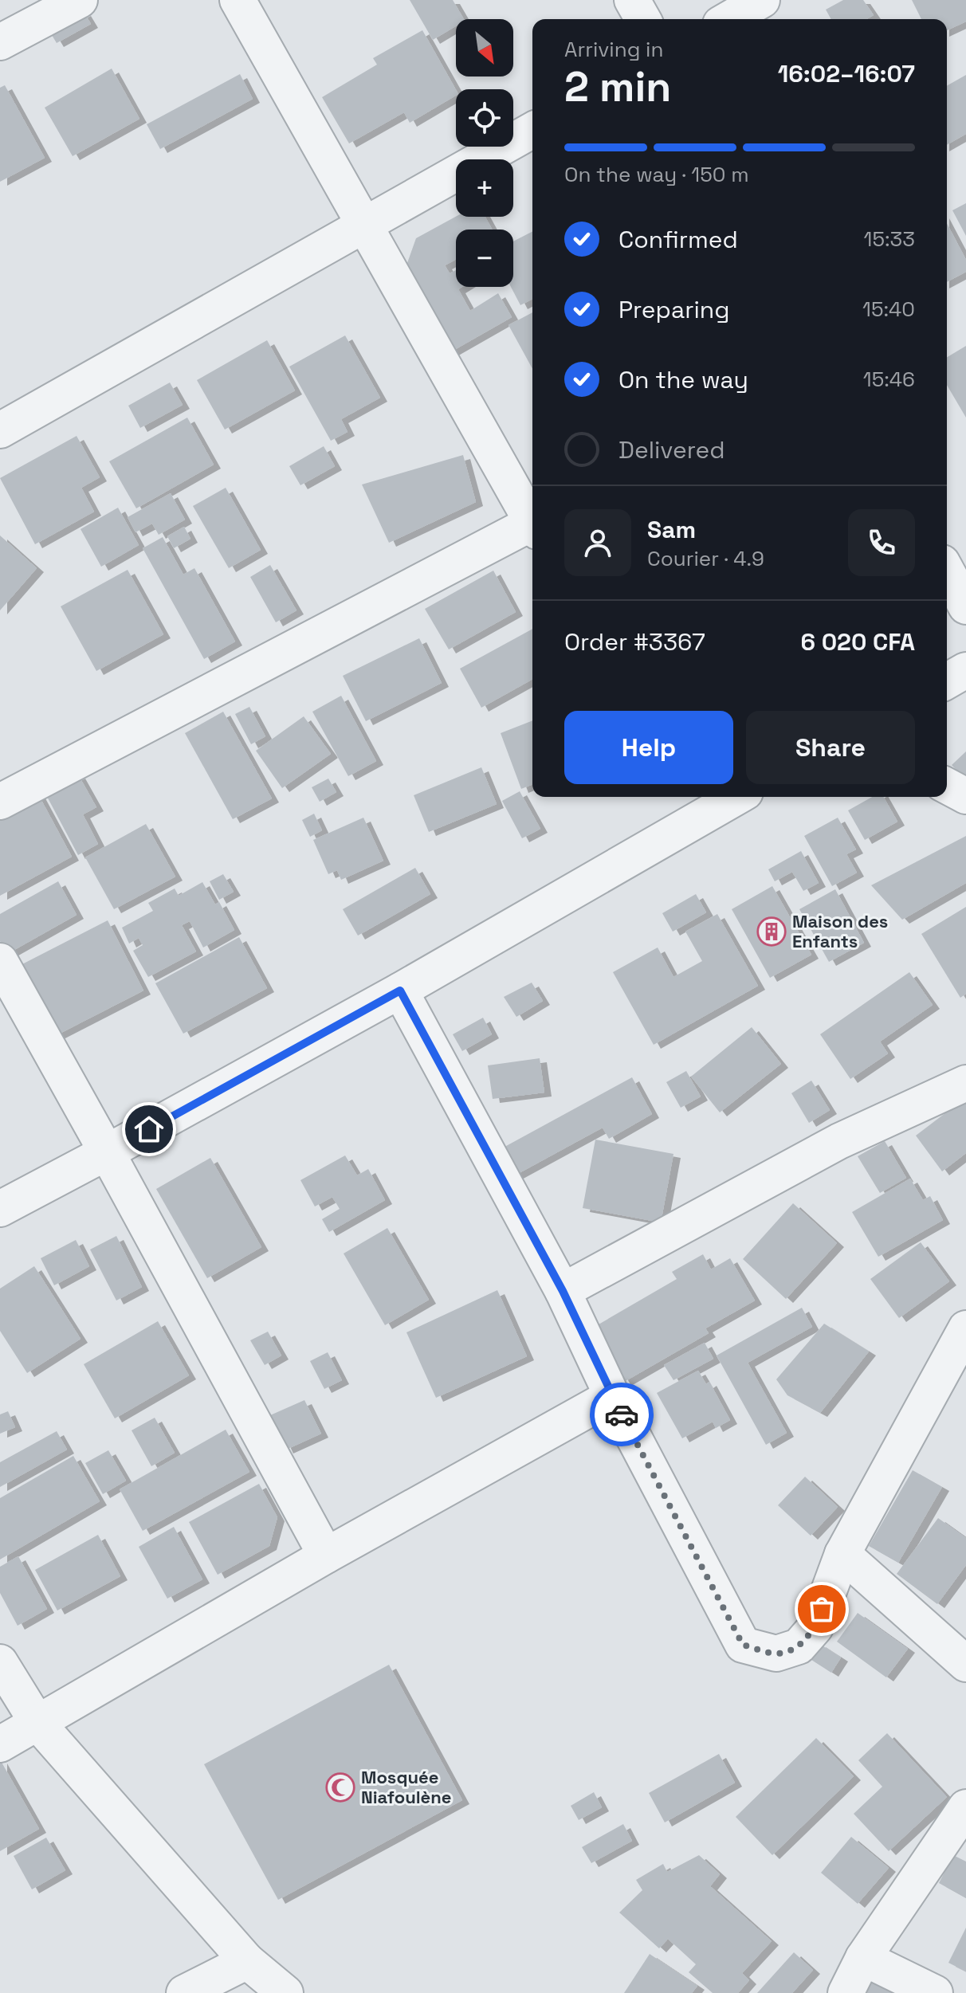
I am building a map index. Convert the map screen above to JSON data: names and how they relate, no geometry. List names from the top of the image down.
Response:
{
  "places": {
    "building": ["Maison des Enfants"],
    "mosque": ["Mosquée Niafoulène"]
  },
  "north": "bottom right",
  "page": {
    "map_buttons": ["+", "−"],
    "heading": ["2 min", "Arriving in", "16:02–16:07"],
    "panel": [
      "Sam",
      "Courier · 4.9",
      "Order #3367",
      "6 020 CFA"
    ],
    "bar": "On the way · 150 m",
    "list": [
      ["Confirmed", "15:33"],
      ["Preparing", "15:40"],
      ["On the way", "15:46"],
      "Delivered"
    ],
    "buttons": ["Help", "Share"]
  }
}
